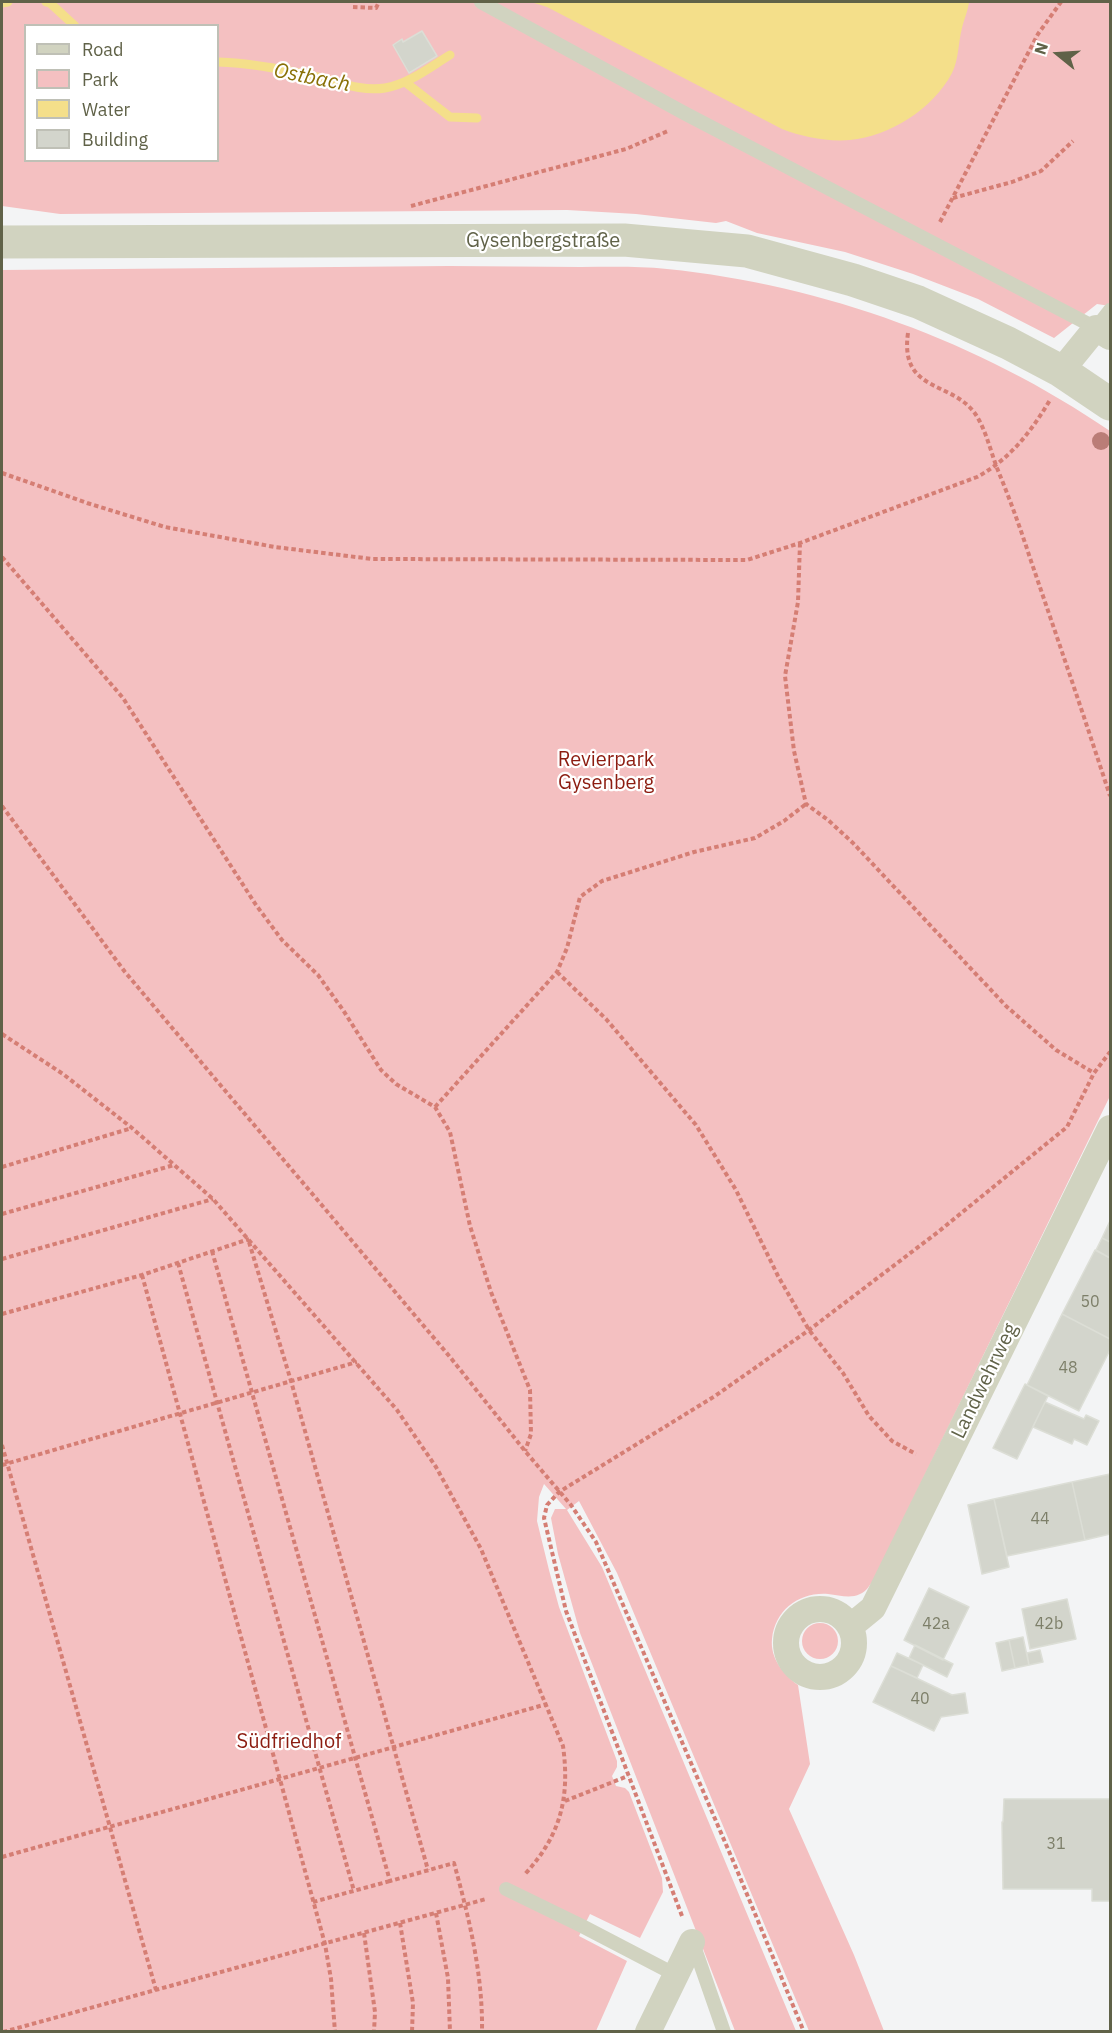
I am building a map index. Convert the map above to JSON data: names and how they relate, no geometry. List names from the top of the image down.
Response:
{
  "streets": {
    "street": ["Gysenbergstraße", "Landwehrweg"]
  },
  "water": ["Ostbach"],
  "parks": ["Revierpark Gysenberg", "Südfriedhof"],
  "house_numbers": [
    "50",
    "48",
    "44",
    "42a",
    "42b",
    "40",
    "31"
  ],
  "legend": [
    "Road",
    "Park",
    "Water",
    "Building"
  ],
  "north": "left"
}
